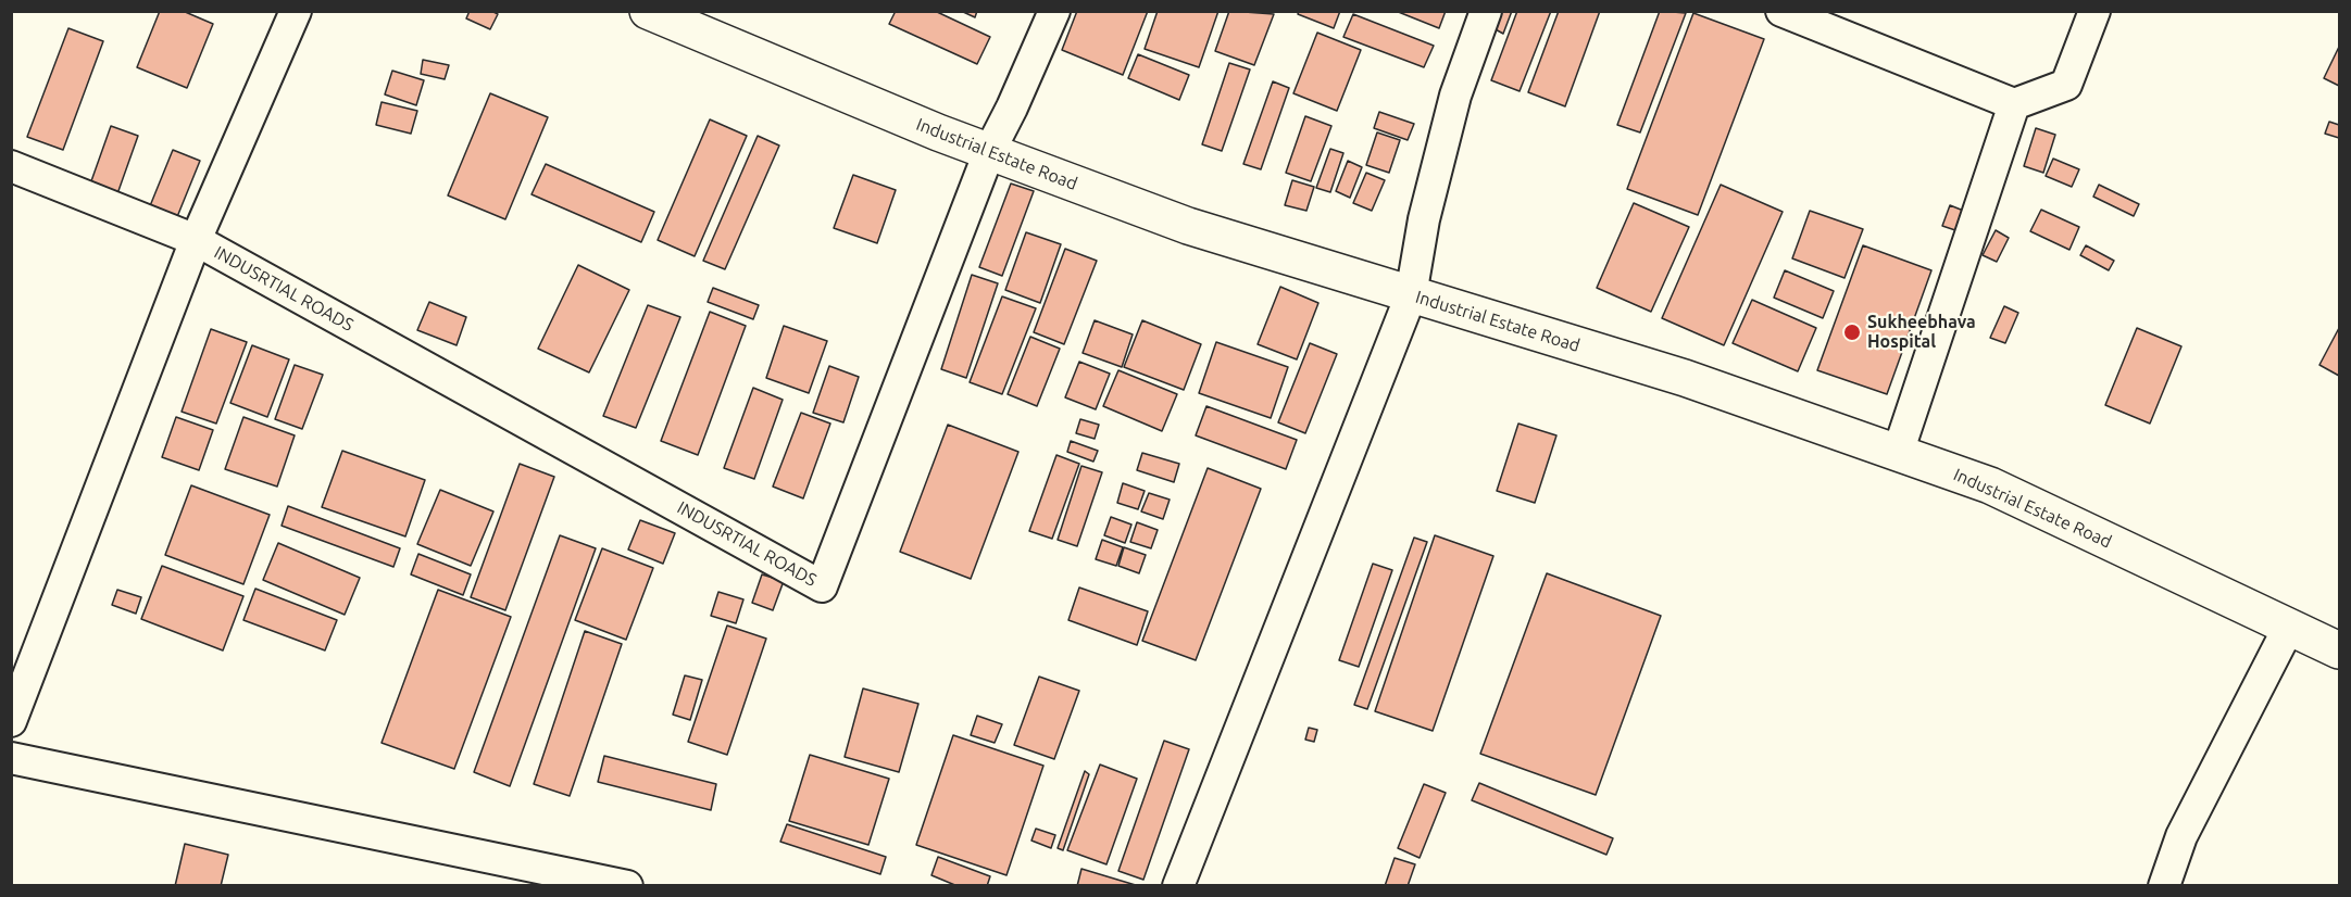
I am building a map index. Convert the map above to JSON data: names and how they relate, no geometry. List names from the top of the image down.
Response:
{
  "streets": {
    "main road": ["Industrial Estate Road"],
    "street": ["INDUSRTIAL ROADS"]
  },
  "crossings": [
    ["Industrial Estate Road", "INDUSRTIAL ROADS"]
  ],
  "places": ["Sukheebhava Hospital"]
}
